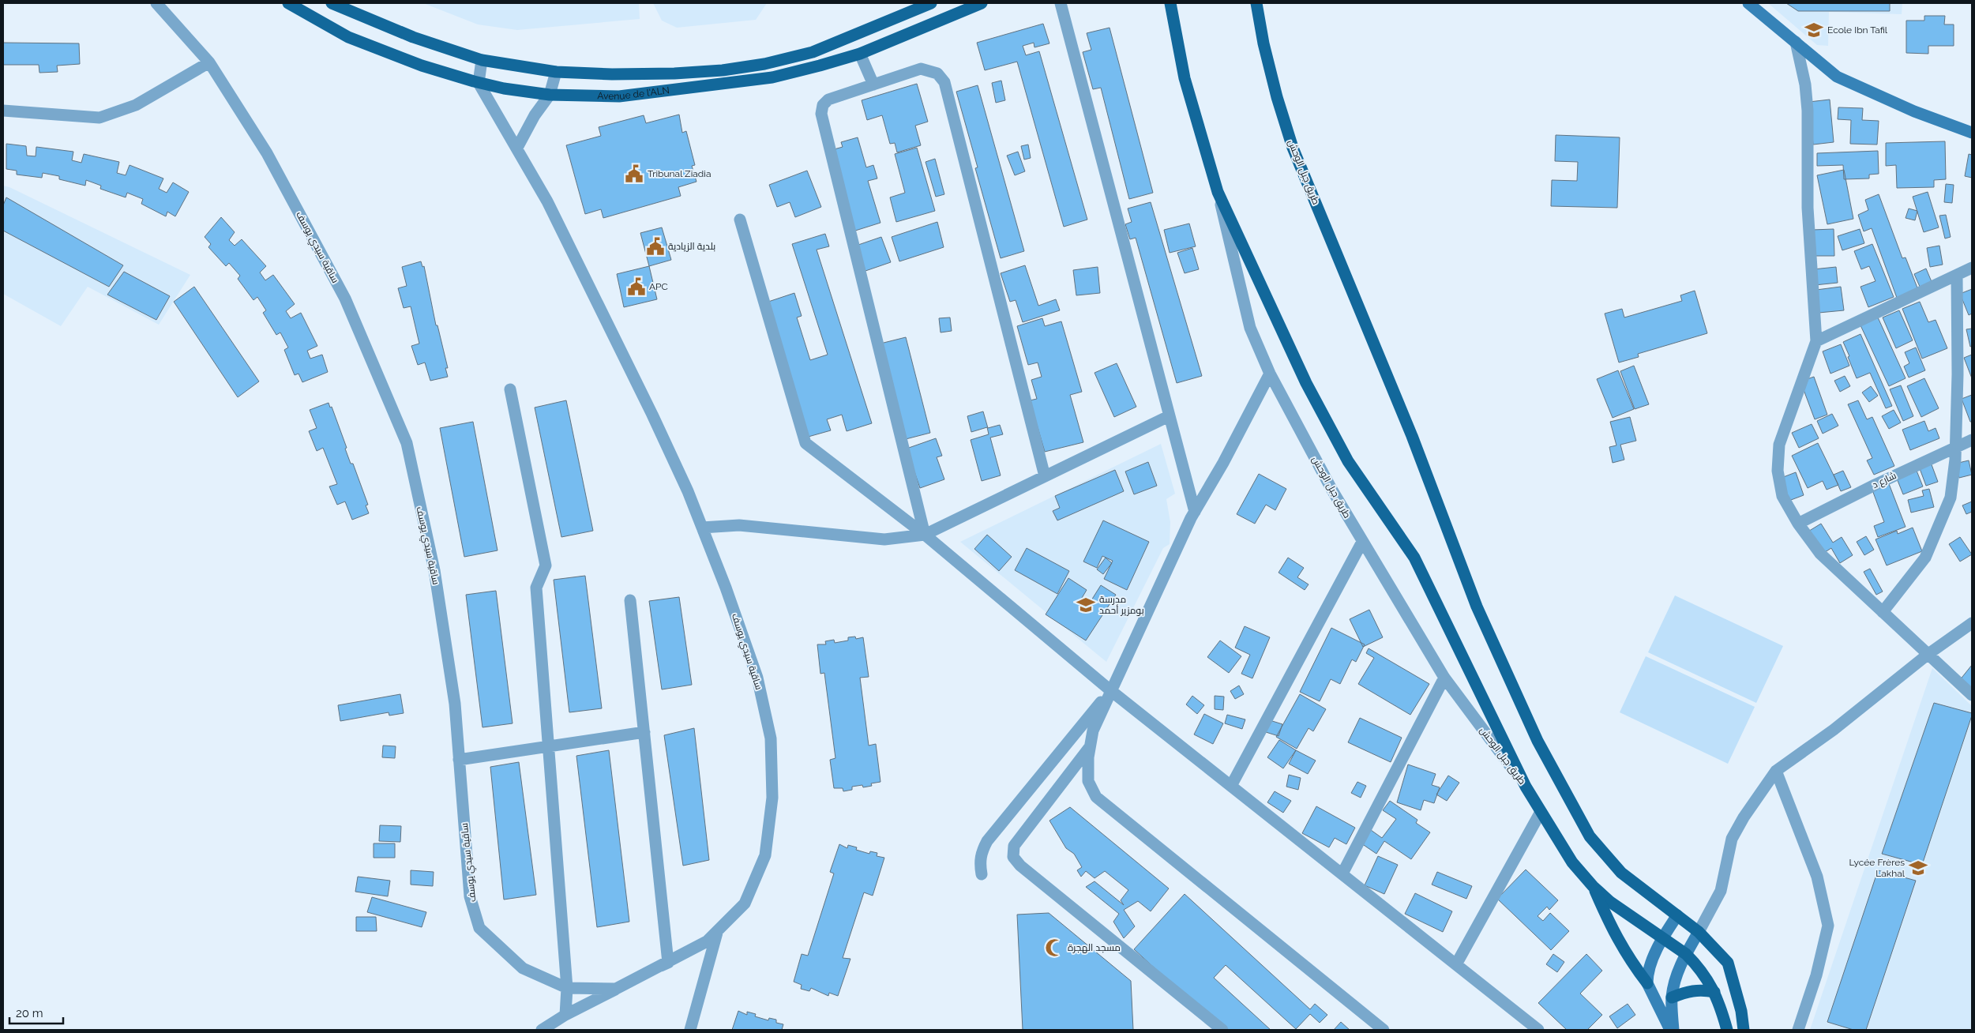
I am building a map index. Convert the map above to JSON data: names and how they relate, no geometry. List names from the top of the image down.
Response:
{
  "streets": {
    "main road": ["Avenue de l'ALN", "طريق جبل الوحش"],
    "street": ["ساقية سيدي يوسف", "شارع د"]
  },
  "crossings": [
    ["Avenue de l'ALN", "ساقية سيدي يوسف"]
  ],
  "places": {
    "school or university": ["Ecole Ibn Tafil", "مدرسة بومزير أحمد", "Lycée Frères Lakhal"],
    "public building": ["Tribunal Ziadia", "بلدية الزيادية", "APC"],
    "mosque": ["مسجد الهجرة"]
  },
  "scale_bar": "20 m"
}
